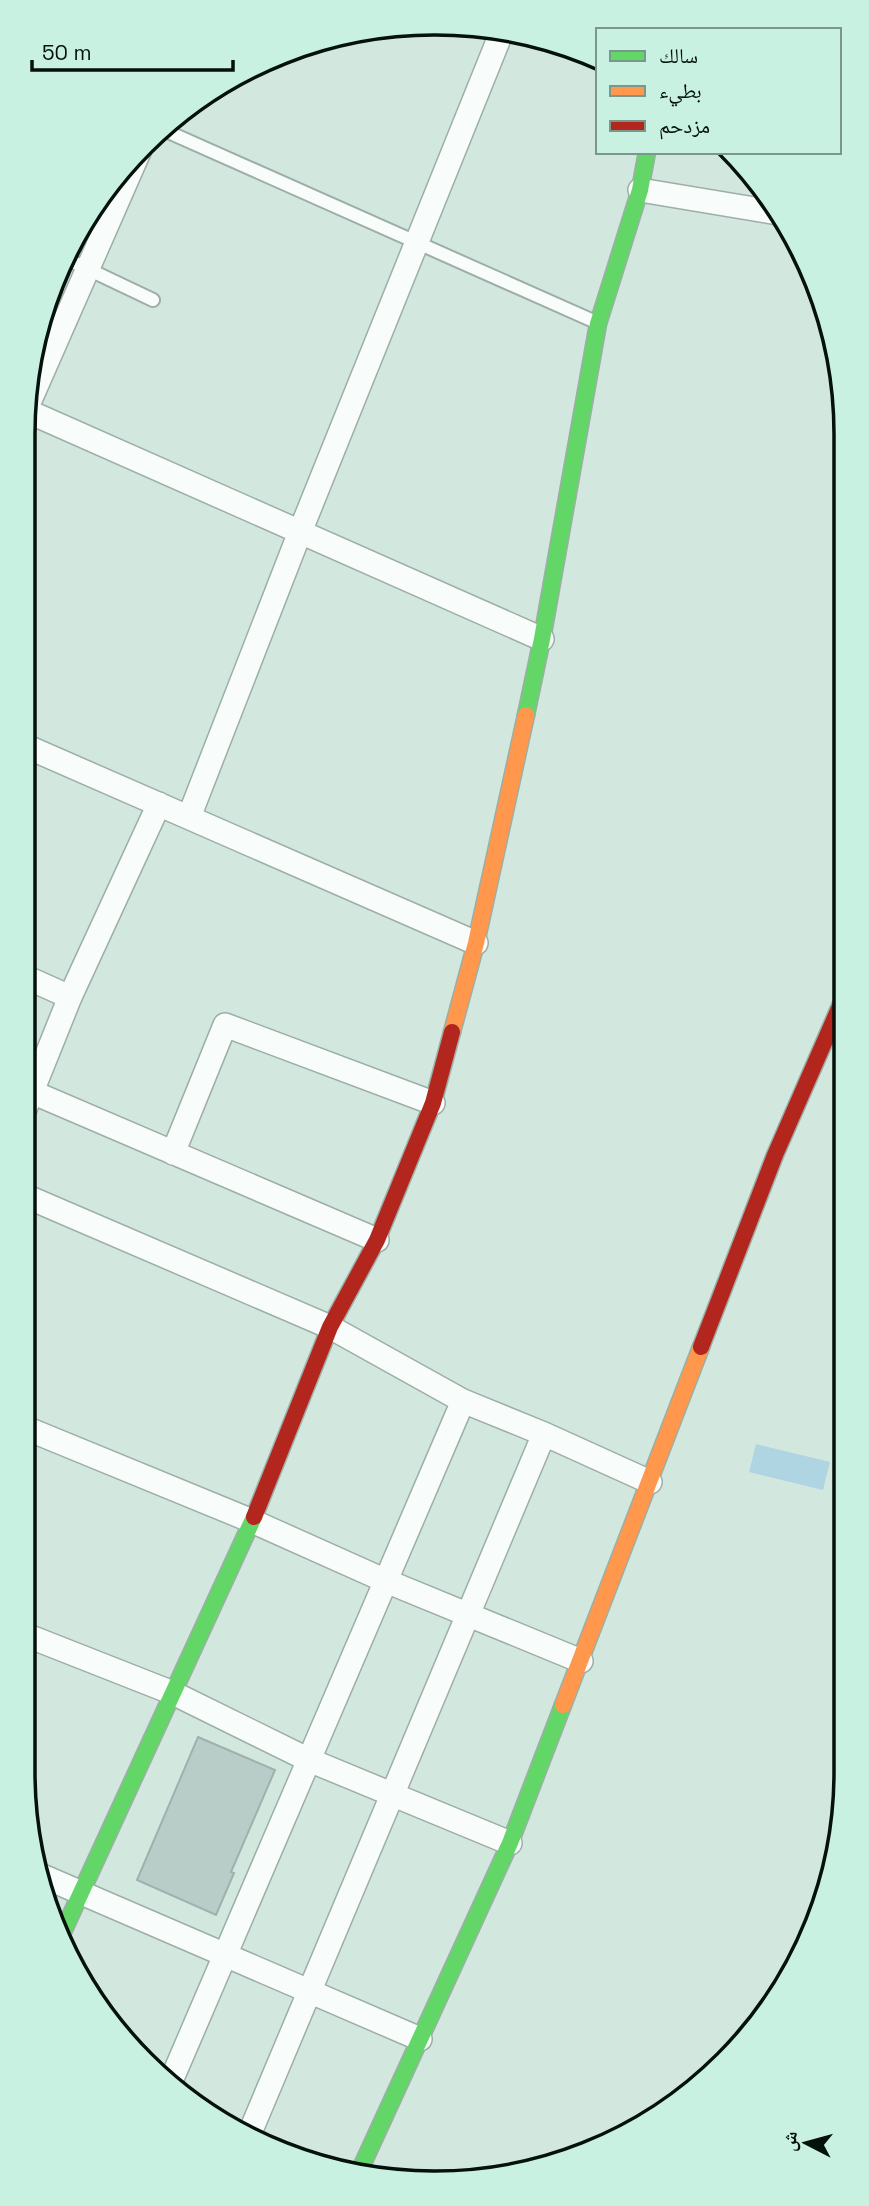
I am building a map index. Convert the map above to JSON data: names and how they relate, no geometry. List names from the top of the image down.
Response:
{
  "legend": ["سالك", "بطيء", "مزدحم"],
  "scale_bar": "50 m",
  "north": "left"
}
